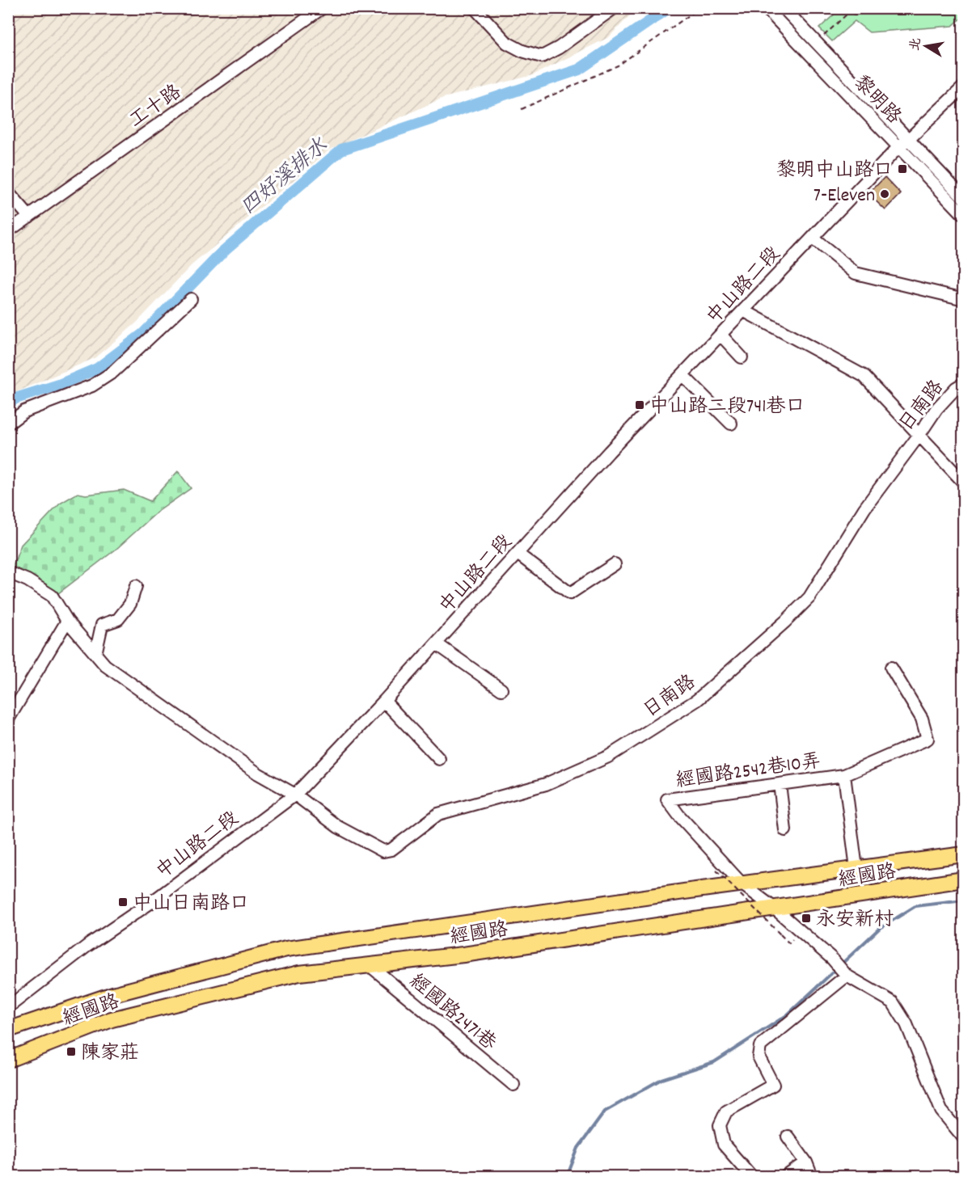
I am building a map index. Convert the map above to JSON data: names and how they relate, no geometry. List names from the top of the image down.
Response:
{
  "streets": {
    "main road": ["經國路"],
    "street": [
      "黎明路",
      "工十路",
      "中山路二段",
      "日南路",
      "經國路2542巷10弄",
      "經國路2471巷"
    ]
  },
  "crossings": [
    ["黎明路", "中山路二段"],
    ["中山路二段", "日南路"],
    ["經國路2542巷10弄", "經國路"],
    ["經國路", "經國路2471巷"]
  ],
  "water": ["四好溪排水"],
  "places": {
    "transit": [
      "黎明中山路口",
      "中山路二段741巷口",
      "中山日南路口",
      "永安新村",
      "陳家莊"
    ],
    "other": ["7-Eleven"]
  },
  "north": "left"
}
